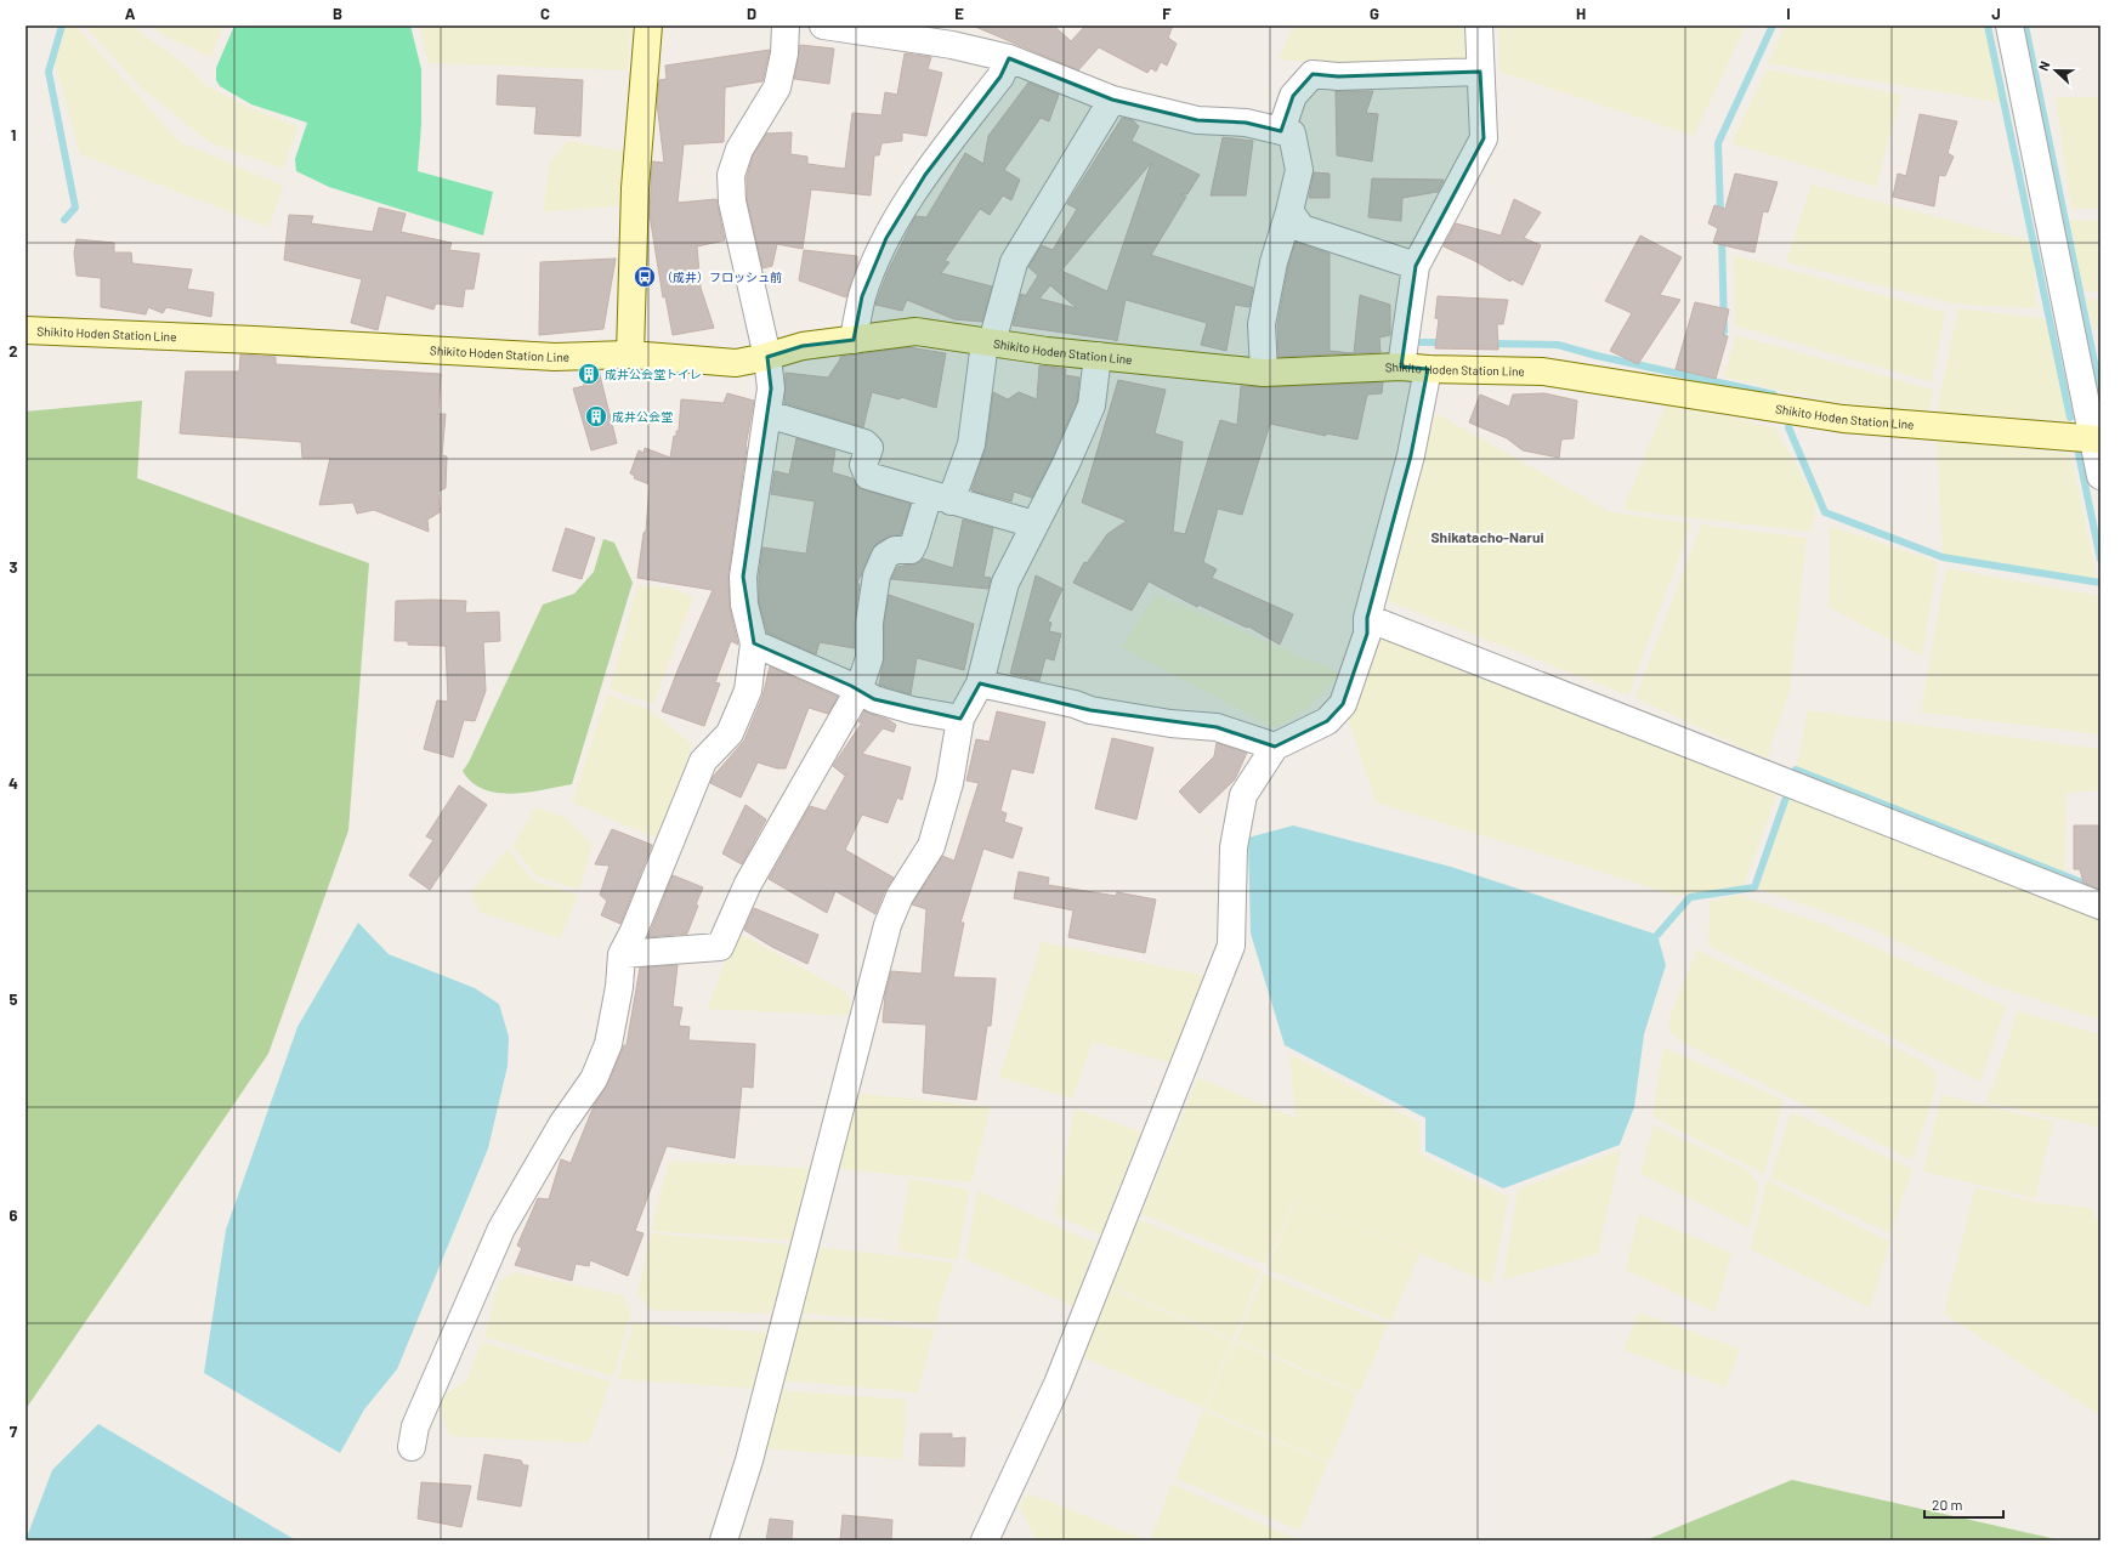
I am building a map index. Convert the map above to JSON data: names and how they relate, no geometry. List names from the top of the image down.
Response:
{
  "streets": {
    "main road": ["Shikito Hoden Station Line"]
  },
  "districts": ["Shikatacho-Narui"],
  "places": {
    "bus stop": ["（成井）フロッシュ前"],
    "building": ["成井公会堂トイレ", "成井公会堂"]
  },
  "scale_bar": "20 m",
  "north": "left",
  "grid": {
    "columns": [
      "A",
      "B",
      "C",
      "D",
      "E",
      "F",
      "G",
      "H",
      "I",
      "J"
    ],
    "rows": [
      "1",
      "2",
      "3",
      "4",
      "5",
      "6",
      "7"
    ]
  }
}
